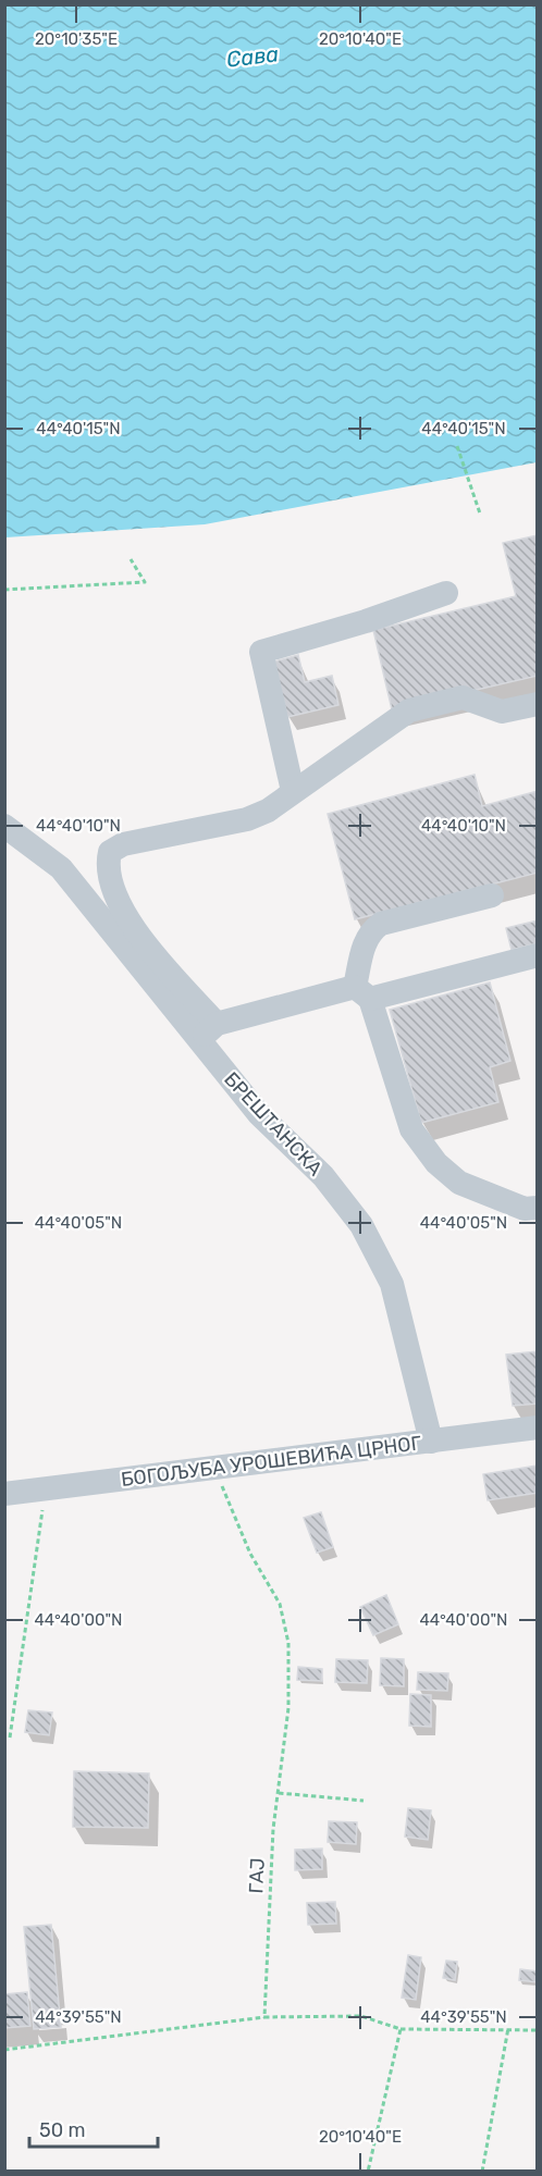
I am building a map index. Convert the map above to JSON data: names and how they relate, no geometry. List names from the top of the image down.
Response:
{
  "streets": {
    "street": ["БРЕШТАНСКА", "БОГОЉУБА УРОШЕВИЋА ЦРНОГ"],
    "path": ["ГАЈ"]
  },
  "crossings": [
    ["БРЕШТАНСКА", "БОГОЉУБА УРОШЕВИЋА ЦРНОГ"],
    ["БОГОЉУБА УРОШЕВИЋА ЦРНОГ", "ГАЈ"]
  ],
  "water": ["Сава"],
  "scale_bar": "50 m",
  "coordinates": [
    "20°10'35\"E",
    "20°10'40\"E",
    "44°40'15\"N",
    "44°40'10\"N",
    "44°40'05\"N",
    "44°40'00\"N",
    "44°39'55\"N"
  ]
}
